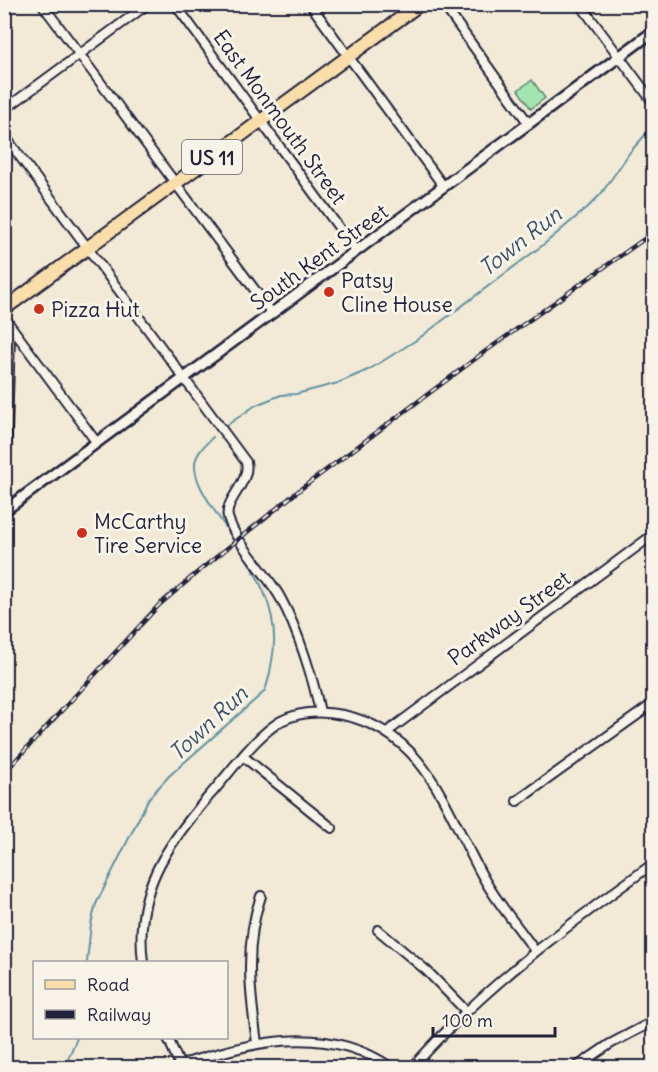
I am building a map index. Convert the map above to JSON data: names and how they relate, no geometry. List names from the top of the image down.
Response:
{
  "streets": {
    "main road": ["US 11"],
    "street": ["East Monmouth Street", "South Kent Street", "Parkway Street"]
  },
  "crossings": [
    ["East Monmouth Street", "US 11"],
    ["East Monmouth Street", "South Kent Street"]
  ],
  "water": ["Town Run"],
  "places": ["Patsy Cline House", "Pizza Hut", "McCarthy Tire Service"],
  "legend": ["Road", "Railway"],
  "scale_bar": "100 m"
}
